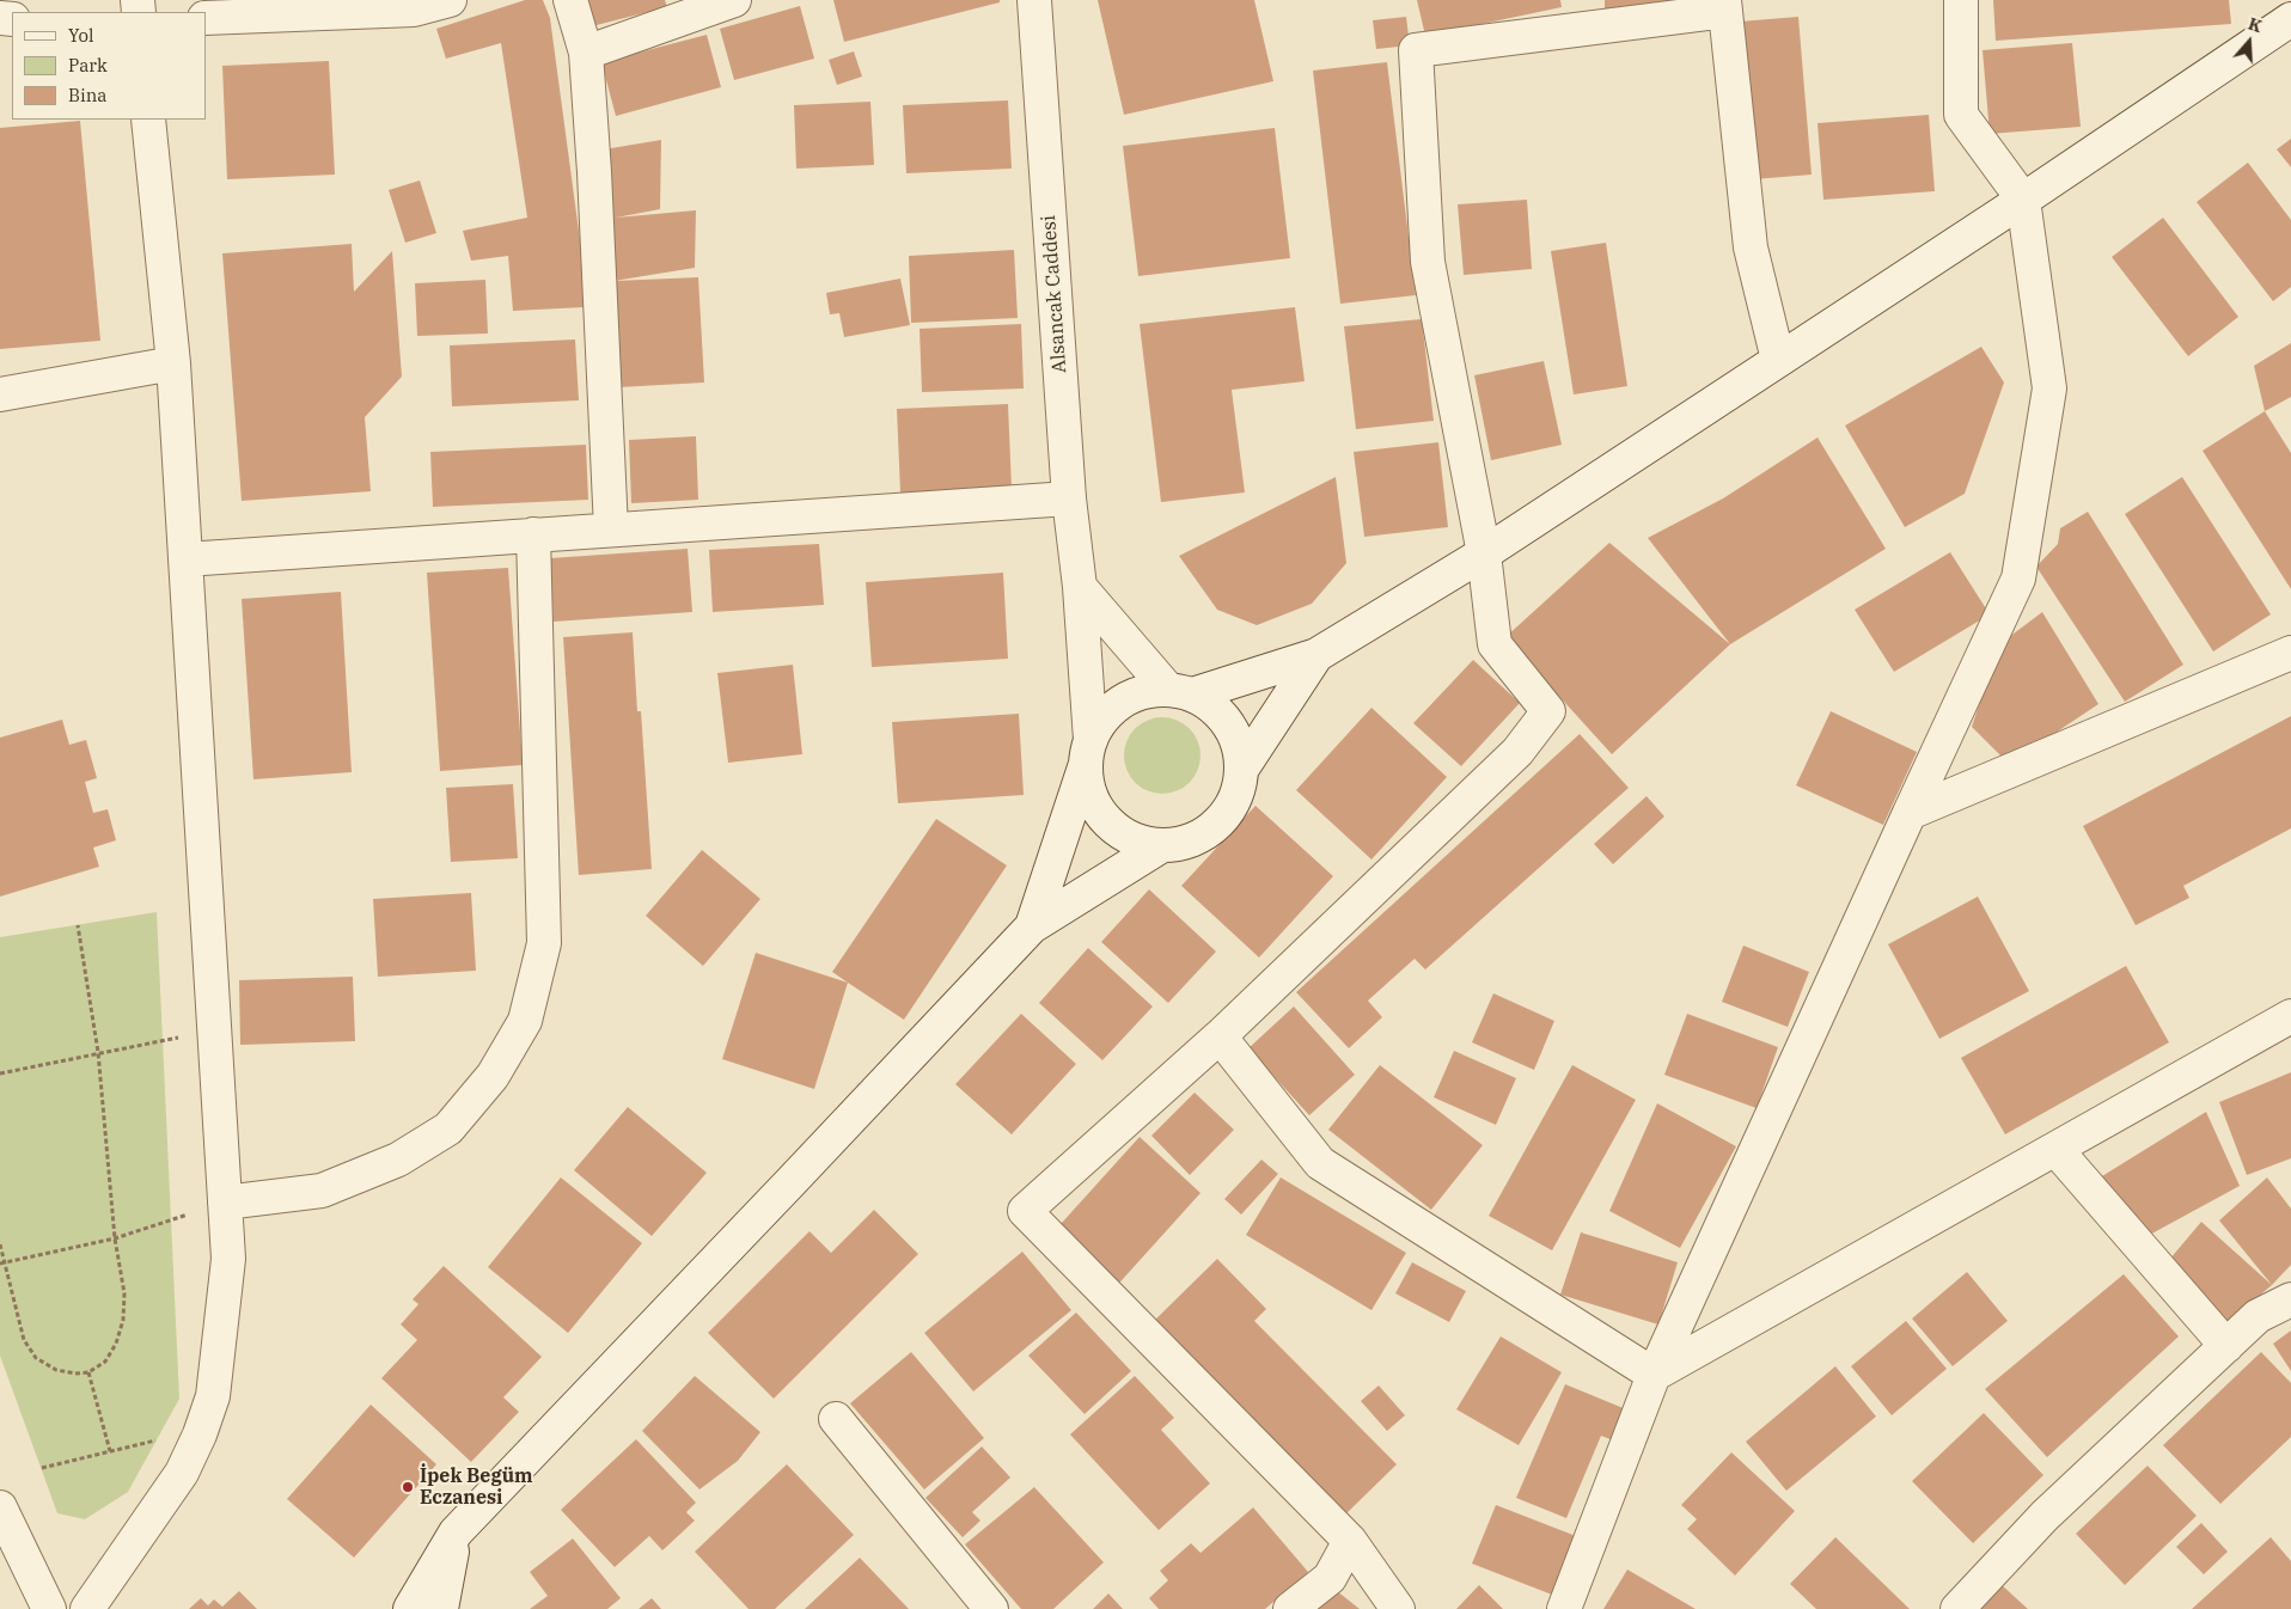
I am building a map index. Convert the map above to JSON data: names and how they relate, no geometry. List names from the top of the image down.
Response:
{
  "streets": {
    "street": ["Alsancak Caddesi"]
  },
  "places": ["İpek Begüm Eczanesi"],
  "legend": ["Yol", "Park", "Bina"],
  "north": "top"
}
